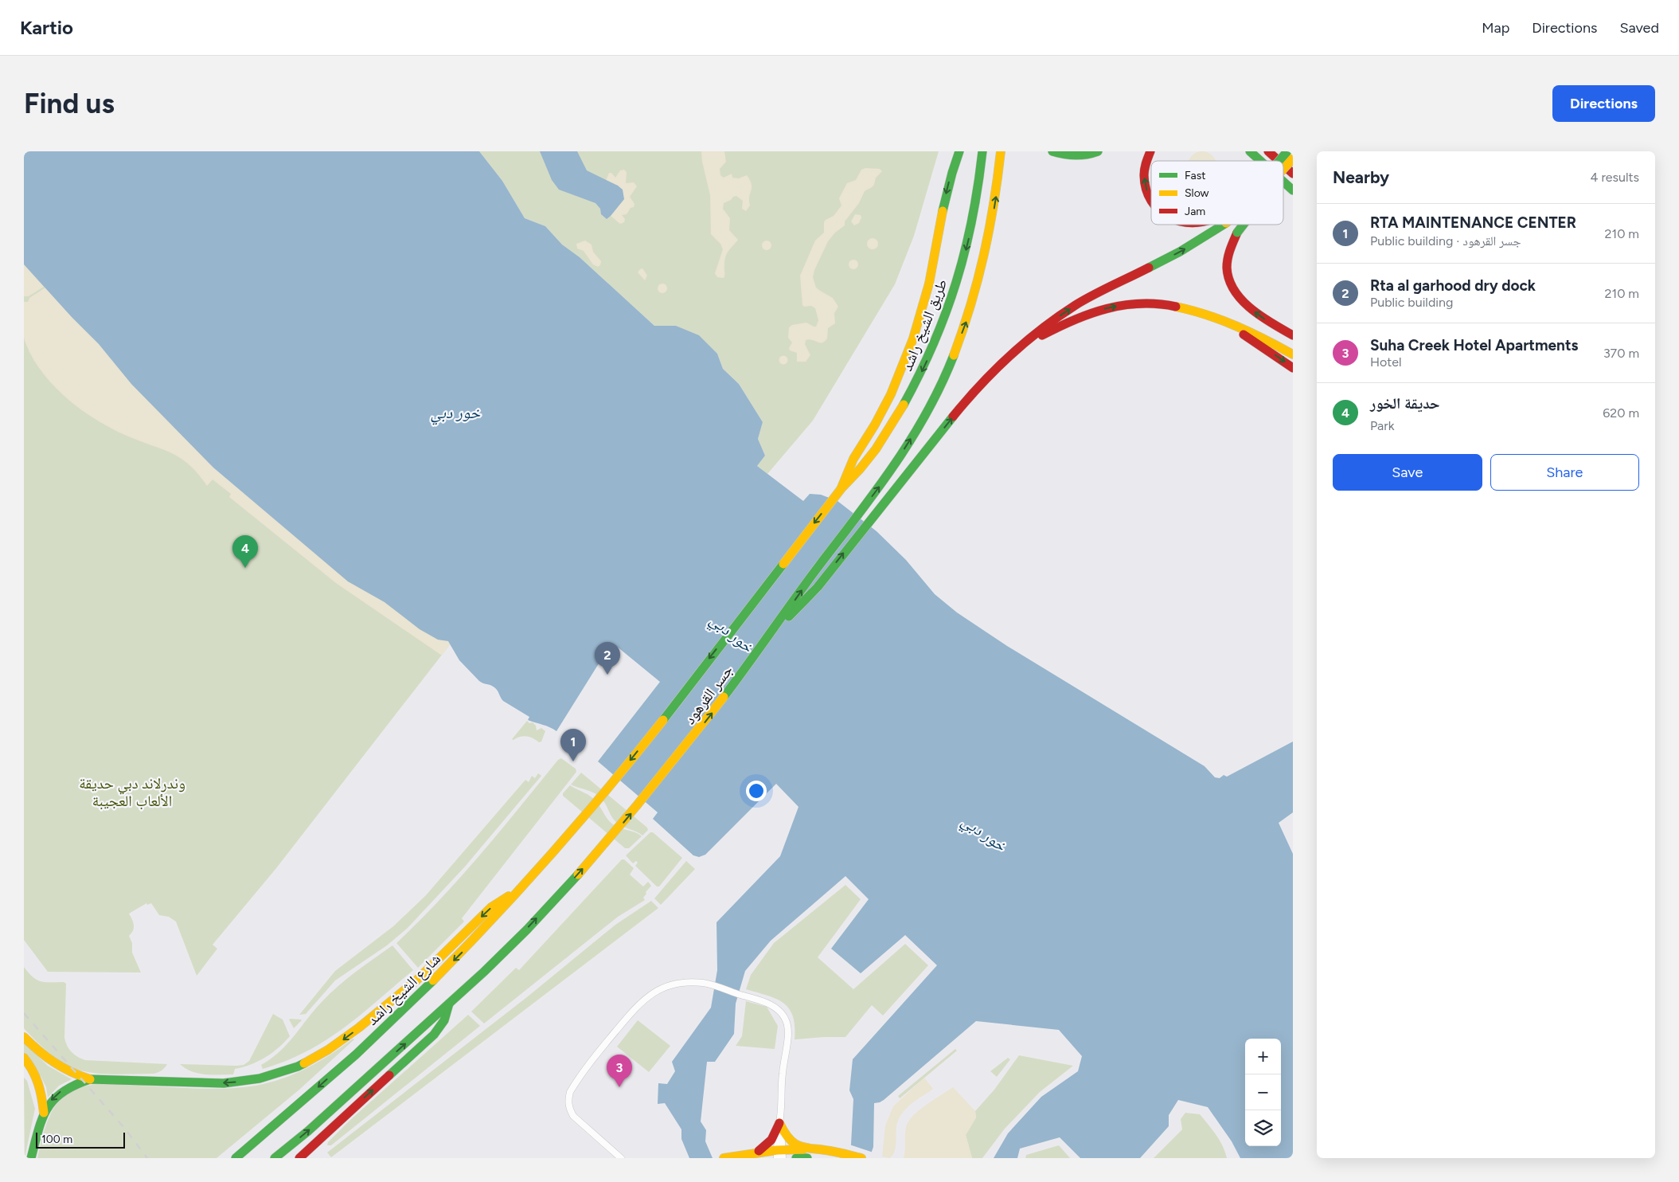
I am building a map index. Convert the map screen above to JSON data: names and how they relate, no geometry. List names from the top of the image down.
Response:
{
  "streets": {
    "main road": ["طريق الشيخ راشد", "جسر القرهود", "شارع الشيخ راشد"]
  },
  "crossings": [
    ["طريق الشيخ راشد", "جسر القرهود"],
    ["جسر القرهود", "شارع الشيخ راشد"]
  ],
  "water": ["خور دبي"],
  "parks": ["وندرلاند دبي حديقة الألعاب العجيبة"],
  "legend": ["Fast", "Slow", "Jam"],
  "scale_bar": "100 m",
  "page": {
    "header": "Kartio",
    "nav": ["Map", "Directions", "Saved"],
    "buttons": [
      "Directions",
      ["Save", "Share"]
    ],
    "title": "Find us",
    "heading": ["Nearby", "4 results"],
    "list": [
      {
        "mark": "1",
        "name": "RTA MAINTENANCE CENTER",
        "note": "Public building · جسر القرهود",
        "value": "210 m"
      },
      {
        "mark": "2",
        "name": "Rta al garhood dry dock",
        "note": "Public building",
        "value": "210 m"
      },
      {
        "mark": "3",
        "name": "Suha Creek Hotel Apartments",
        "note": "Hotel",
        "value": "370 m"
      },
      {
        "mark": "4",
        "name": "حديقة الخور",
        "note": "Park",
        "value": "620 m"
      }
    ],
    "pins": [
      "4",
      "2",
      "1",
      "3"
    ],
    "map_buttons": ["+", "−"],
    "scale": "100 m"
  }
}
